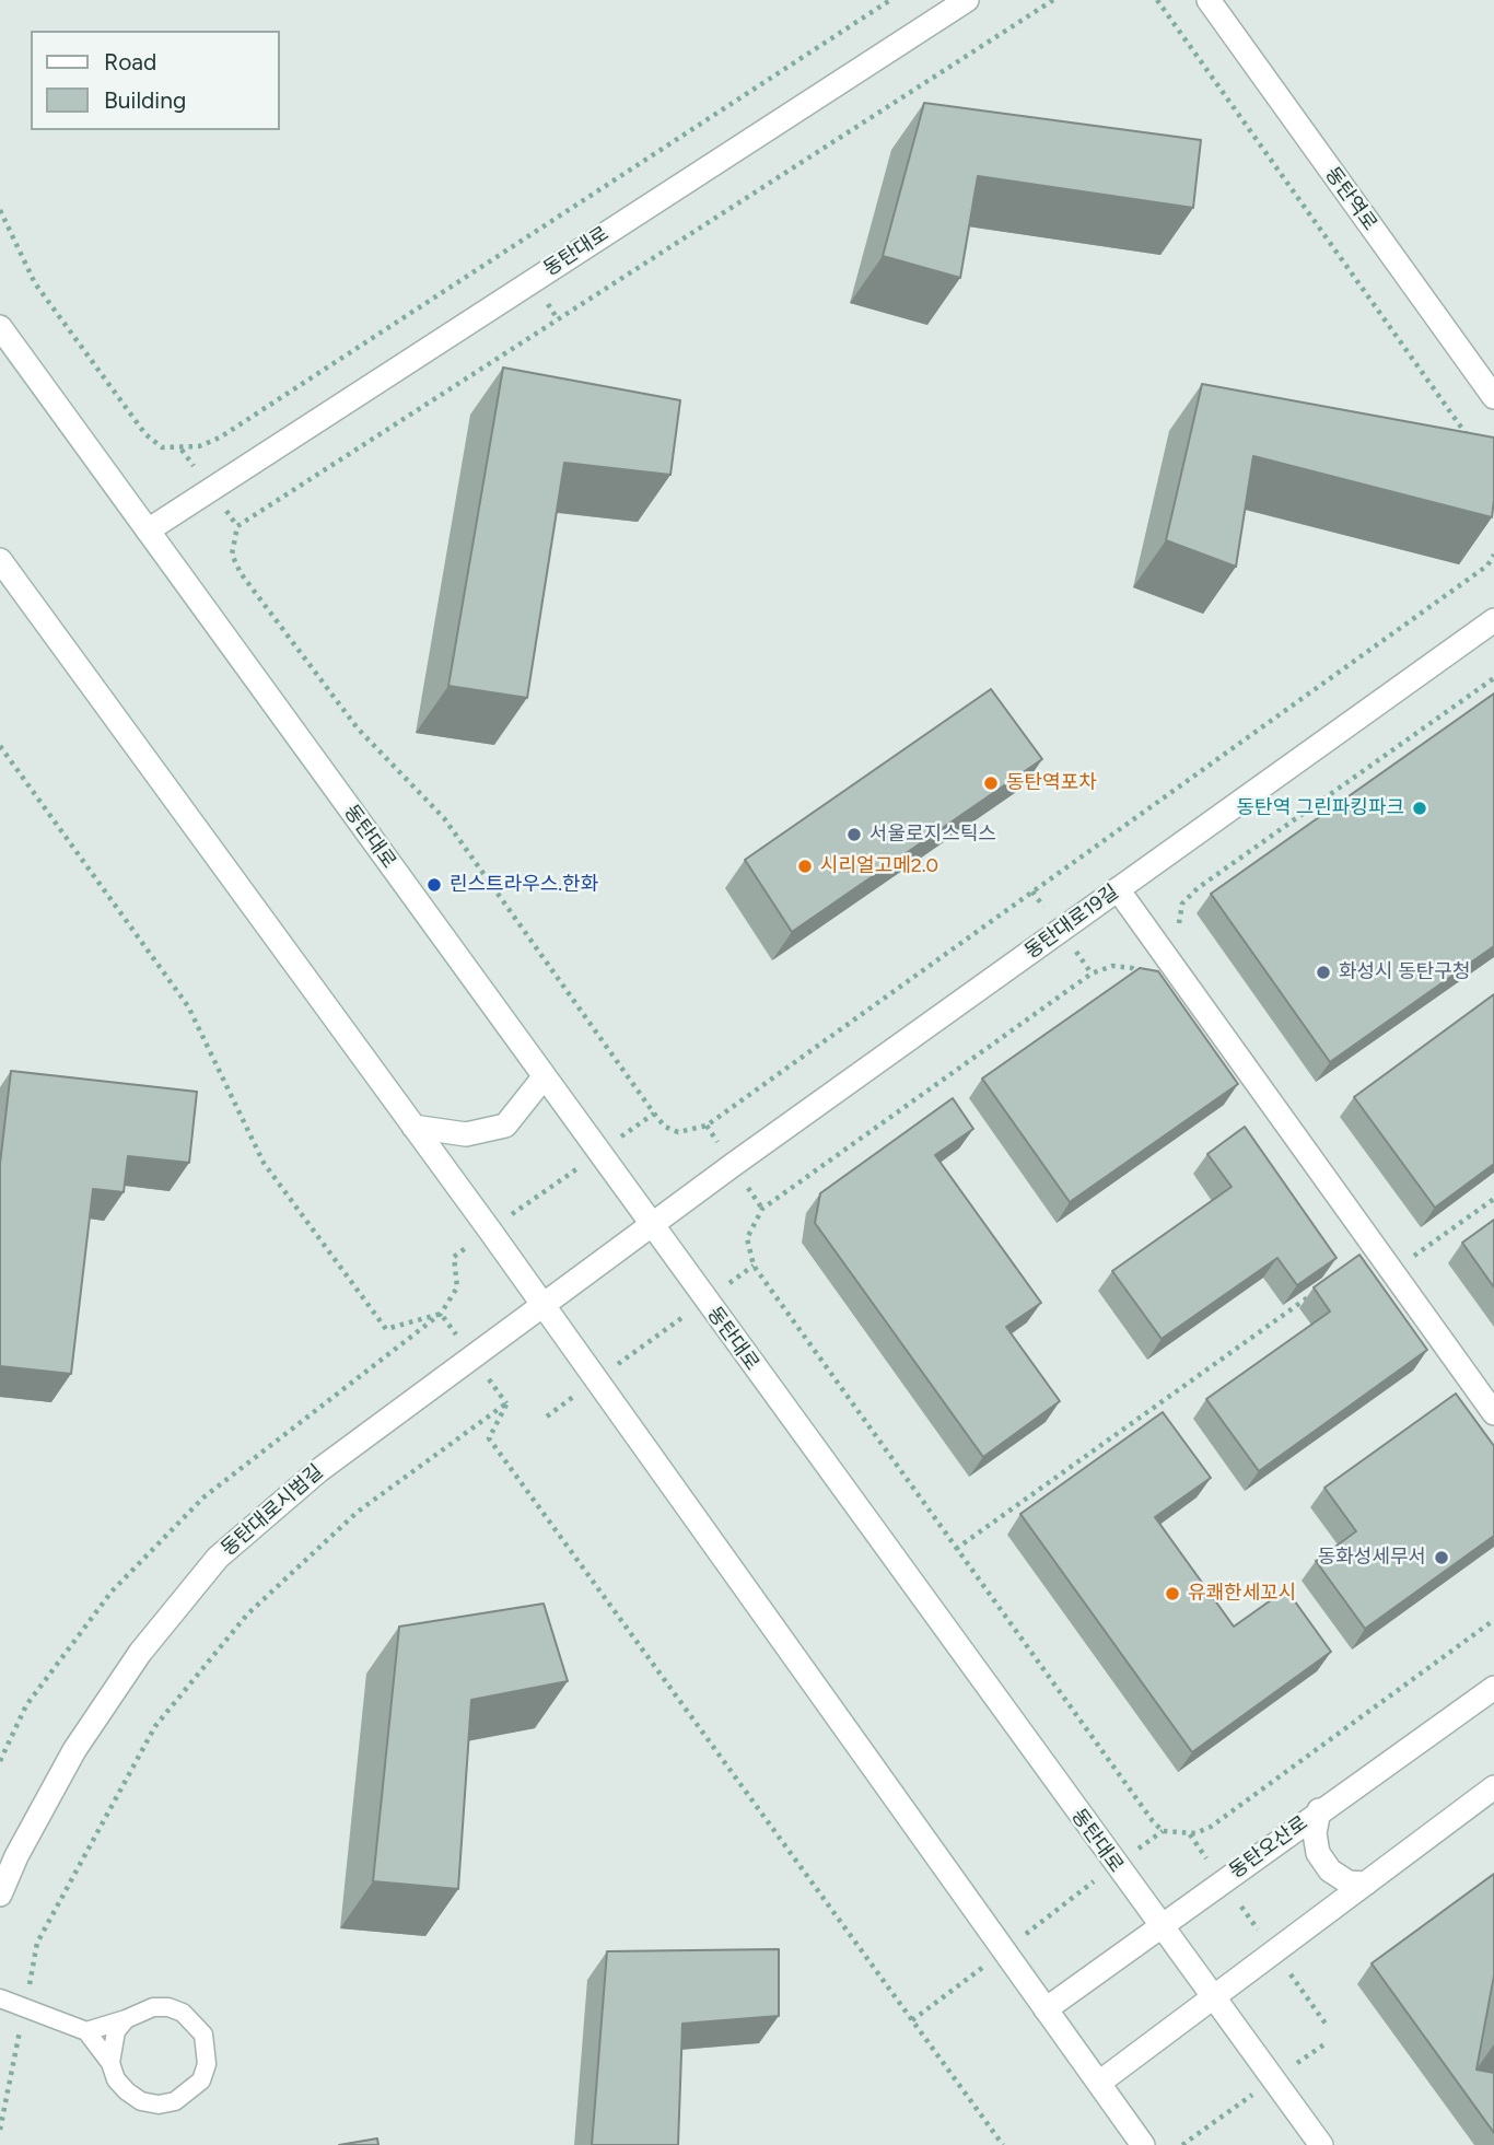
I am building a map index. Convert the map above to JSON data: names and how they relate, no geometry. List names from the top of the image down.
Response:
{
  "streets": {
    "street": [
      "동탄역로",
      "동탄대로",
      "동탄대로19길",
      "동탄대로시범길",
      "동탄오산로"
    ]
  },
  "crossings": [
    ["동탄대로", "동탄대로19길"],
    ["동탄대로", "동탄대로시범길"],
    ["동탄대로", "동탄오산로"],
    ["동탄대로19길", "동탄대로시범길"]
  ],
  "places": [
    "동탄역포차",
    "동탄역 그린파킹파크",
    "서울로지스틱스",
    "시리얼고메2.0",
    "린스트라우스.한화",
    "화성시 동탄구청",
    "동화성세무서",
    "유쾌한세꼬시"
  ],
  "legend": ["Road", "Building"]
}
